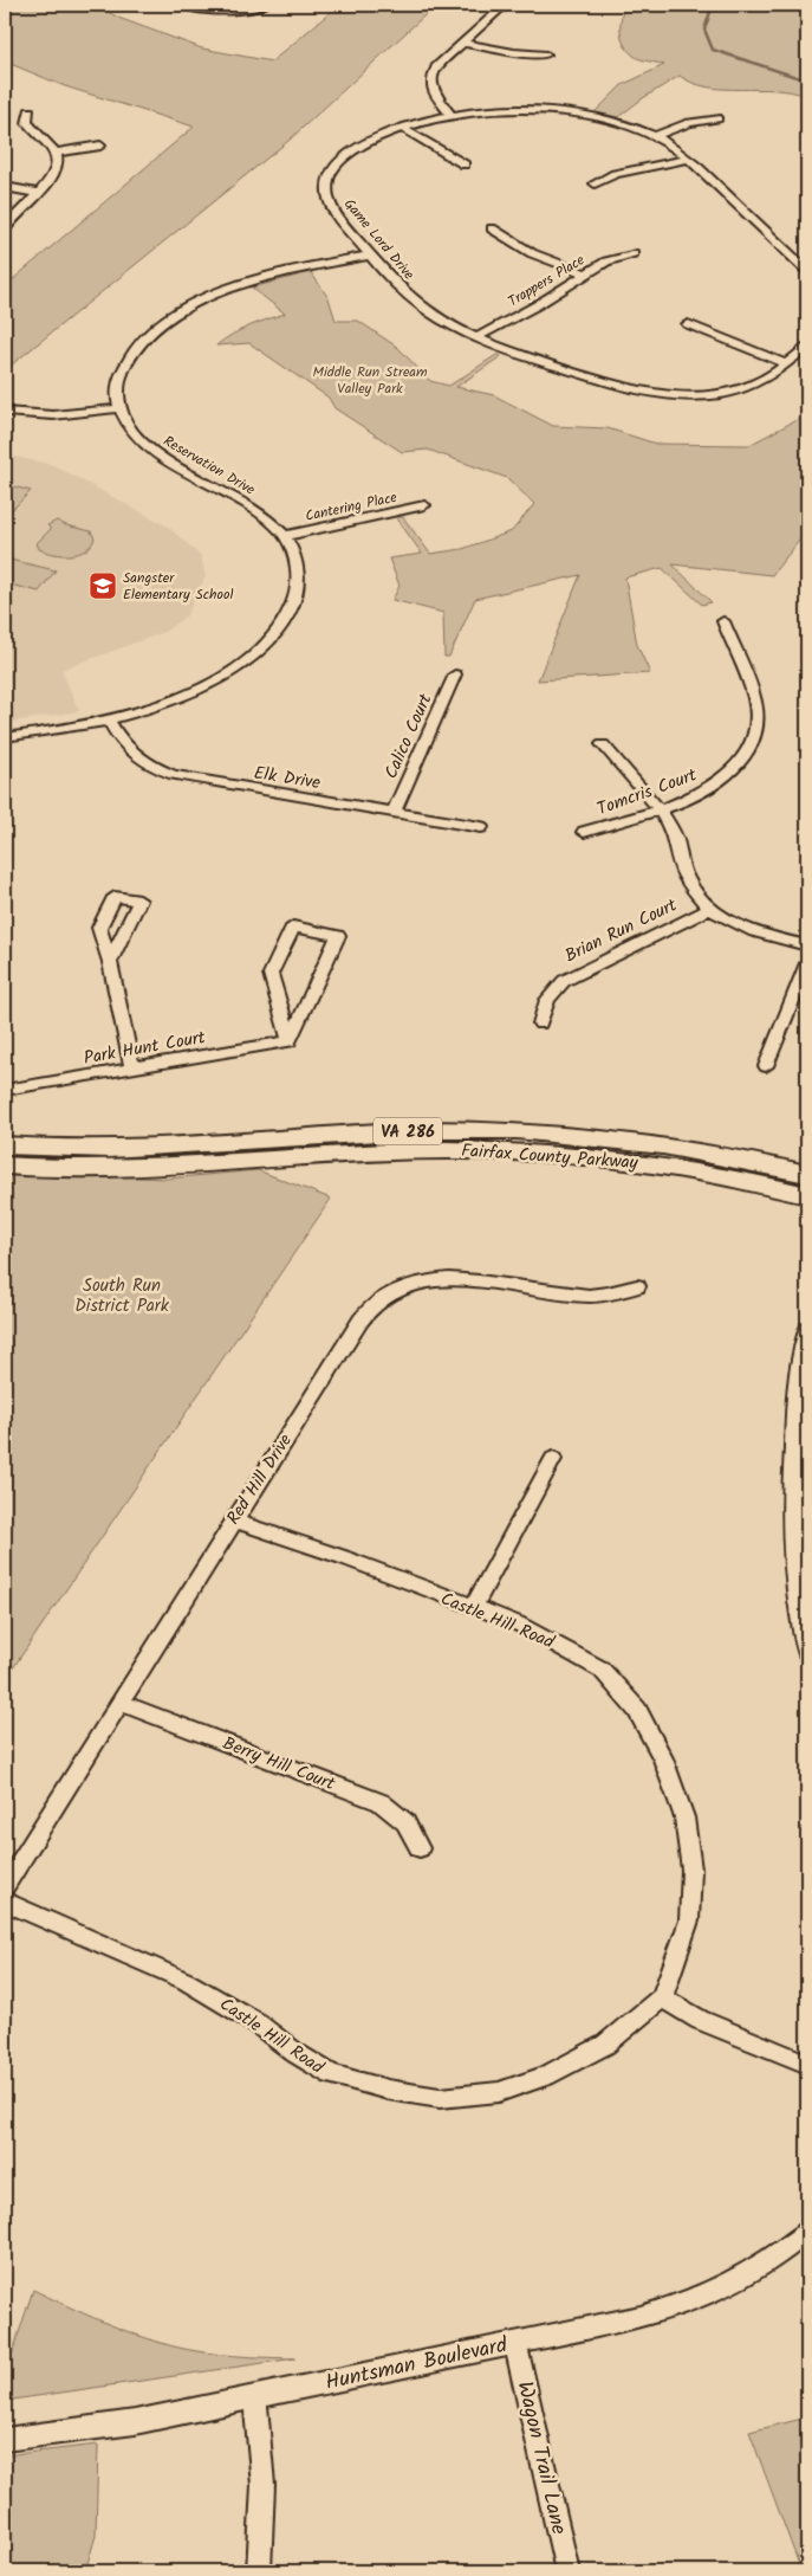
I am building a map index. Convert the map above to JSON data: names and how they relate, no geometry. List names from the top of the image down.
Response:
{
  "streets": {
    "highway": ["VA 286", "Fairfax County Parkway"],
    "street": [
      "Game Lord Drive",
      "Trappers Place",
      "Reservation Drive",
      "Cantering Place",
      "Calico Court",
      "Elk Drive",
      "Tomcris Court",
      "Brian Run Court",
      "Park Hunt Court",
      "Red Hill Drive",
      "Castle Hill Road",
      "Berry Hill Court",
      "Huntsman Boulevard",
      "Wagon Trail Lane"
    ]
  },
  "crossings": [
    ["Game Lord Drive", "Trappers Place"],
    ["Reservation Drive", "Cantering Place"],
    ["Reservation Drive", "Elk Drive"],
    ["Calico Court", "Elk Drive"],
    ["Red Hill Drive", "Castle Hill Road"],
    ["Red Hill Drive", "Berry Hill Court"],
    ["Huntsman Boulevard", "Wagon Trail Lane"]
  ],
  "parks": ["Middle Run Stream Valley Park", "South Run District Park"],
  "places": {
    "school or university": ["Sangster Elementary School"]
  }
}
